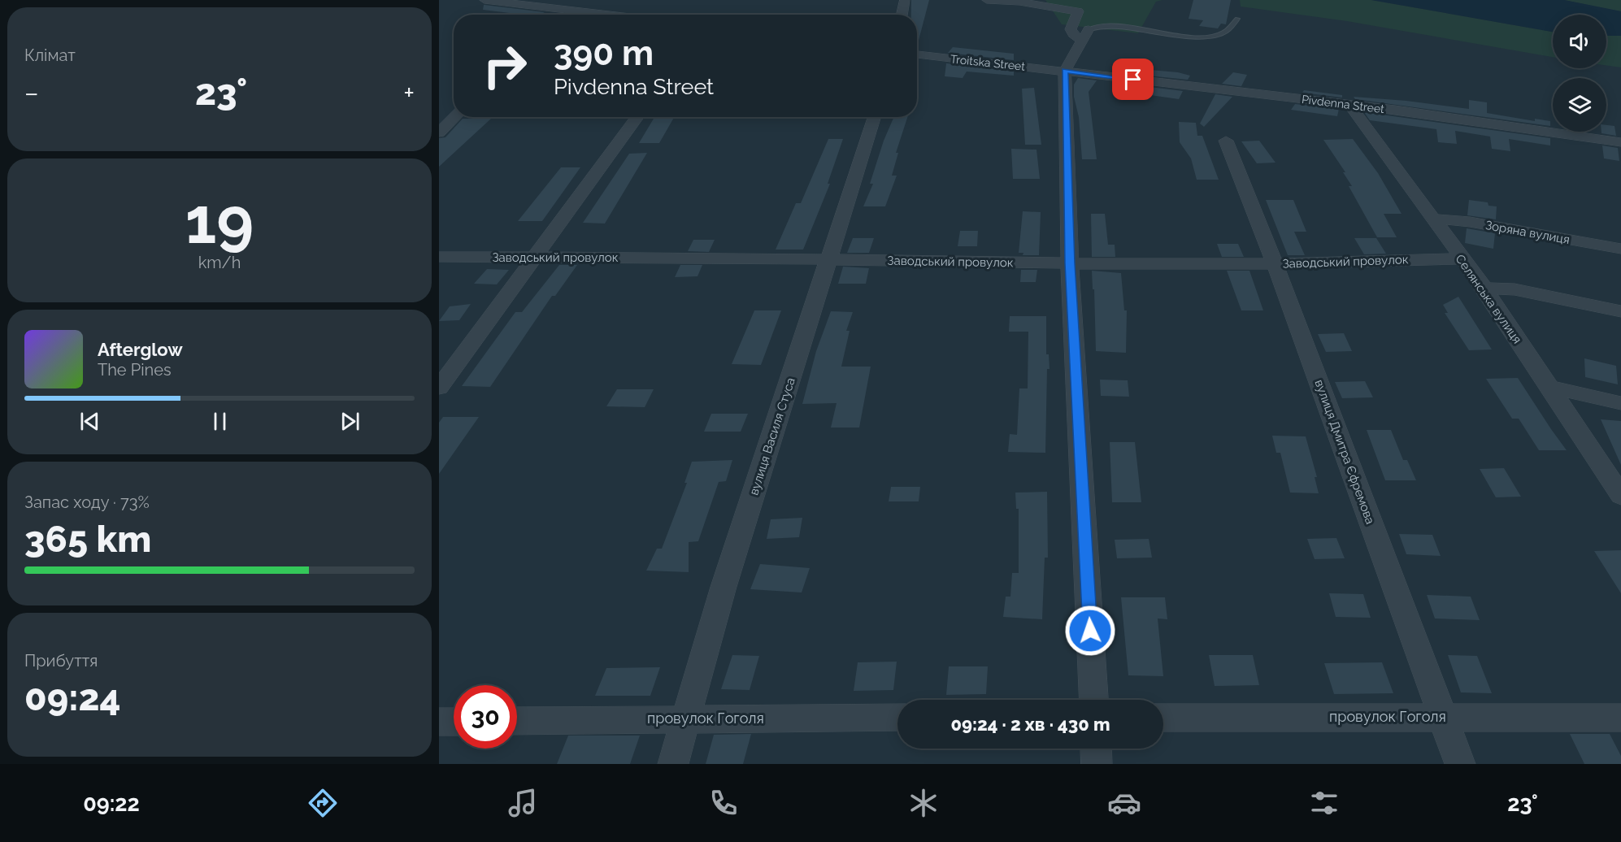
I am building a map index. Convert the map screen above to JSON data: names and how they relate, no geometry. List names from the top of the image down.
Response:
{
  "streets": {
    "street": [
      "Troitska Street",
      "Pivdenna Street",
      "Зоряна вулиця",
      "Заводський провулок",
      "Селянська вулиця",
      "вулиця Василя Стуса",
      "вулиця Дмитра Єфремова",
      "провулок Гоголя"
    ]
  },
  "crossings": [
    ["Troitska Street", "Pivdenna Street"],
    ["Pivdenna Street", "Селянська вулиця"],
    ["Зоряна вулиця", "Селянська вулиця"],
    ["Заводський провулок", "Селянська вулиця"],
    ["Заводський провулок", "вулиця Василя Стуса"],
    ["Заводський провулок", "вулиця Дмитра Єфремова"],
    ["вулиця Василя Стуса", "провулок Гоголя"],
    ["вулиця Дмитра Єфремова", "провулок Гоголя"]
  ],
  "page": {
    "tile": [
      "Клімат",
      ["19", "km/h"],
      ["Запас ходу · 73%", "365 km"],
      ["Прибуття", "09:24"]
    ],
    "turn": ["390 m", "Pivdenna Street"],
    "heat": ["−", "23°", "+"],
    "song": ["Afterglow", "The Pines"],
    "limit": "30",
    "trip": "09:24 · 2 хв · 430 m",
    "tabs": ["09:22", "23°"]
  }
}
